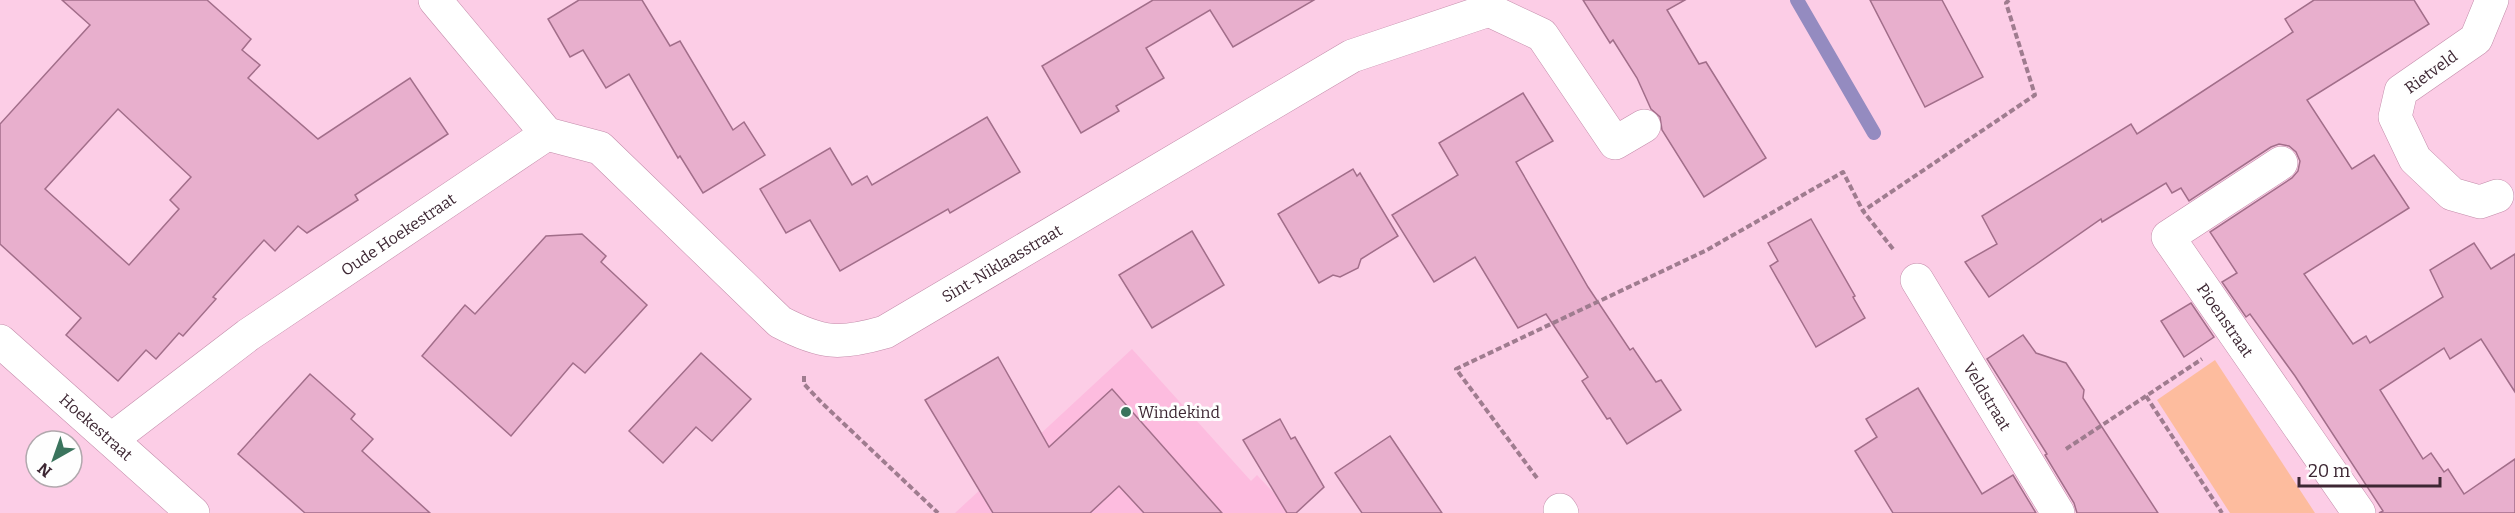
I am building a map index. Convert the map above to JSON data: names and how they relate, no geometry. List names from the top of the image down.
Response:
{
  "streets": {
    "street": [
      "Rietveld",
      "Oude Hoekestraat",
      "Sint-Niklaasstraat",
      "Pioenstraat",
      "Veldstraat",
      "Hoekestraat"
    ]
  },
  "crossings": [
    ["Oude Hoekestraat", "Sint-Niklaasstraat"],
    ["Oude Hoekestraat", "Hoekestraat"]
  ],
  "places": ["Windekind"],
  "scale_bar": "20 m",
  "north": "bottom left"
}
